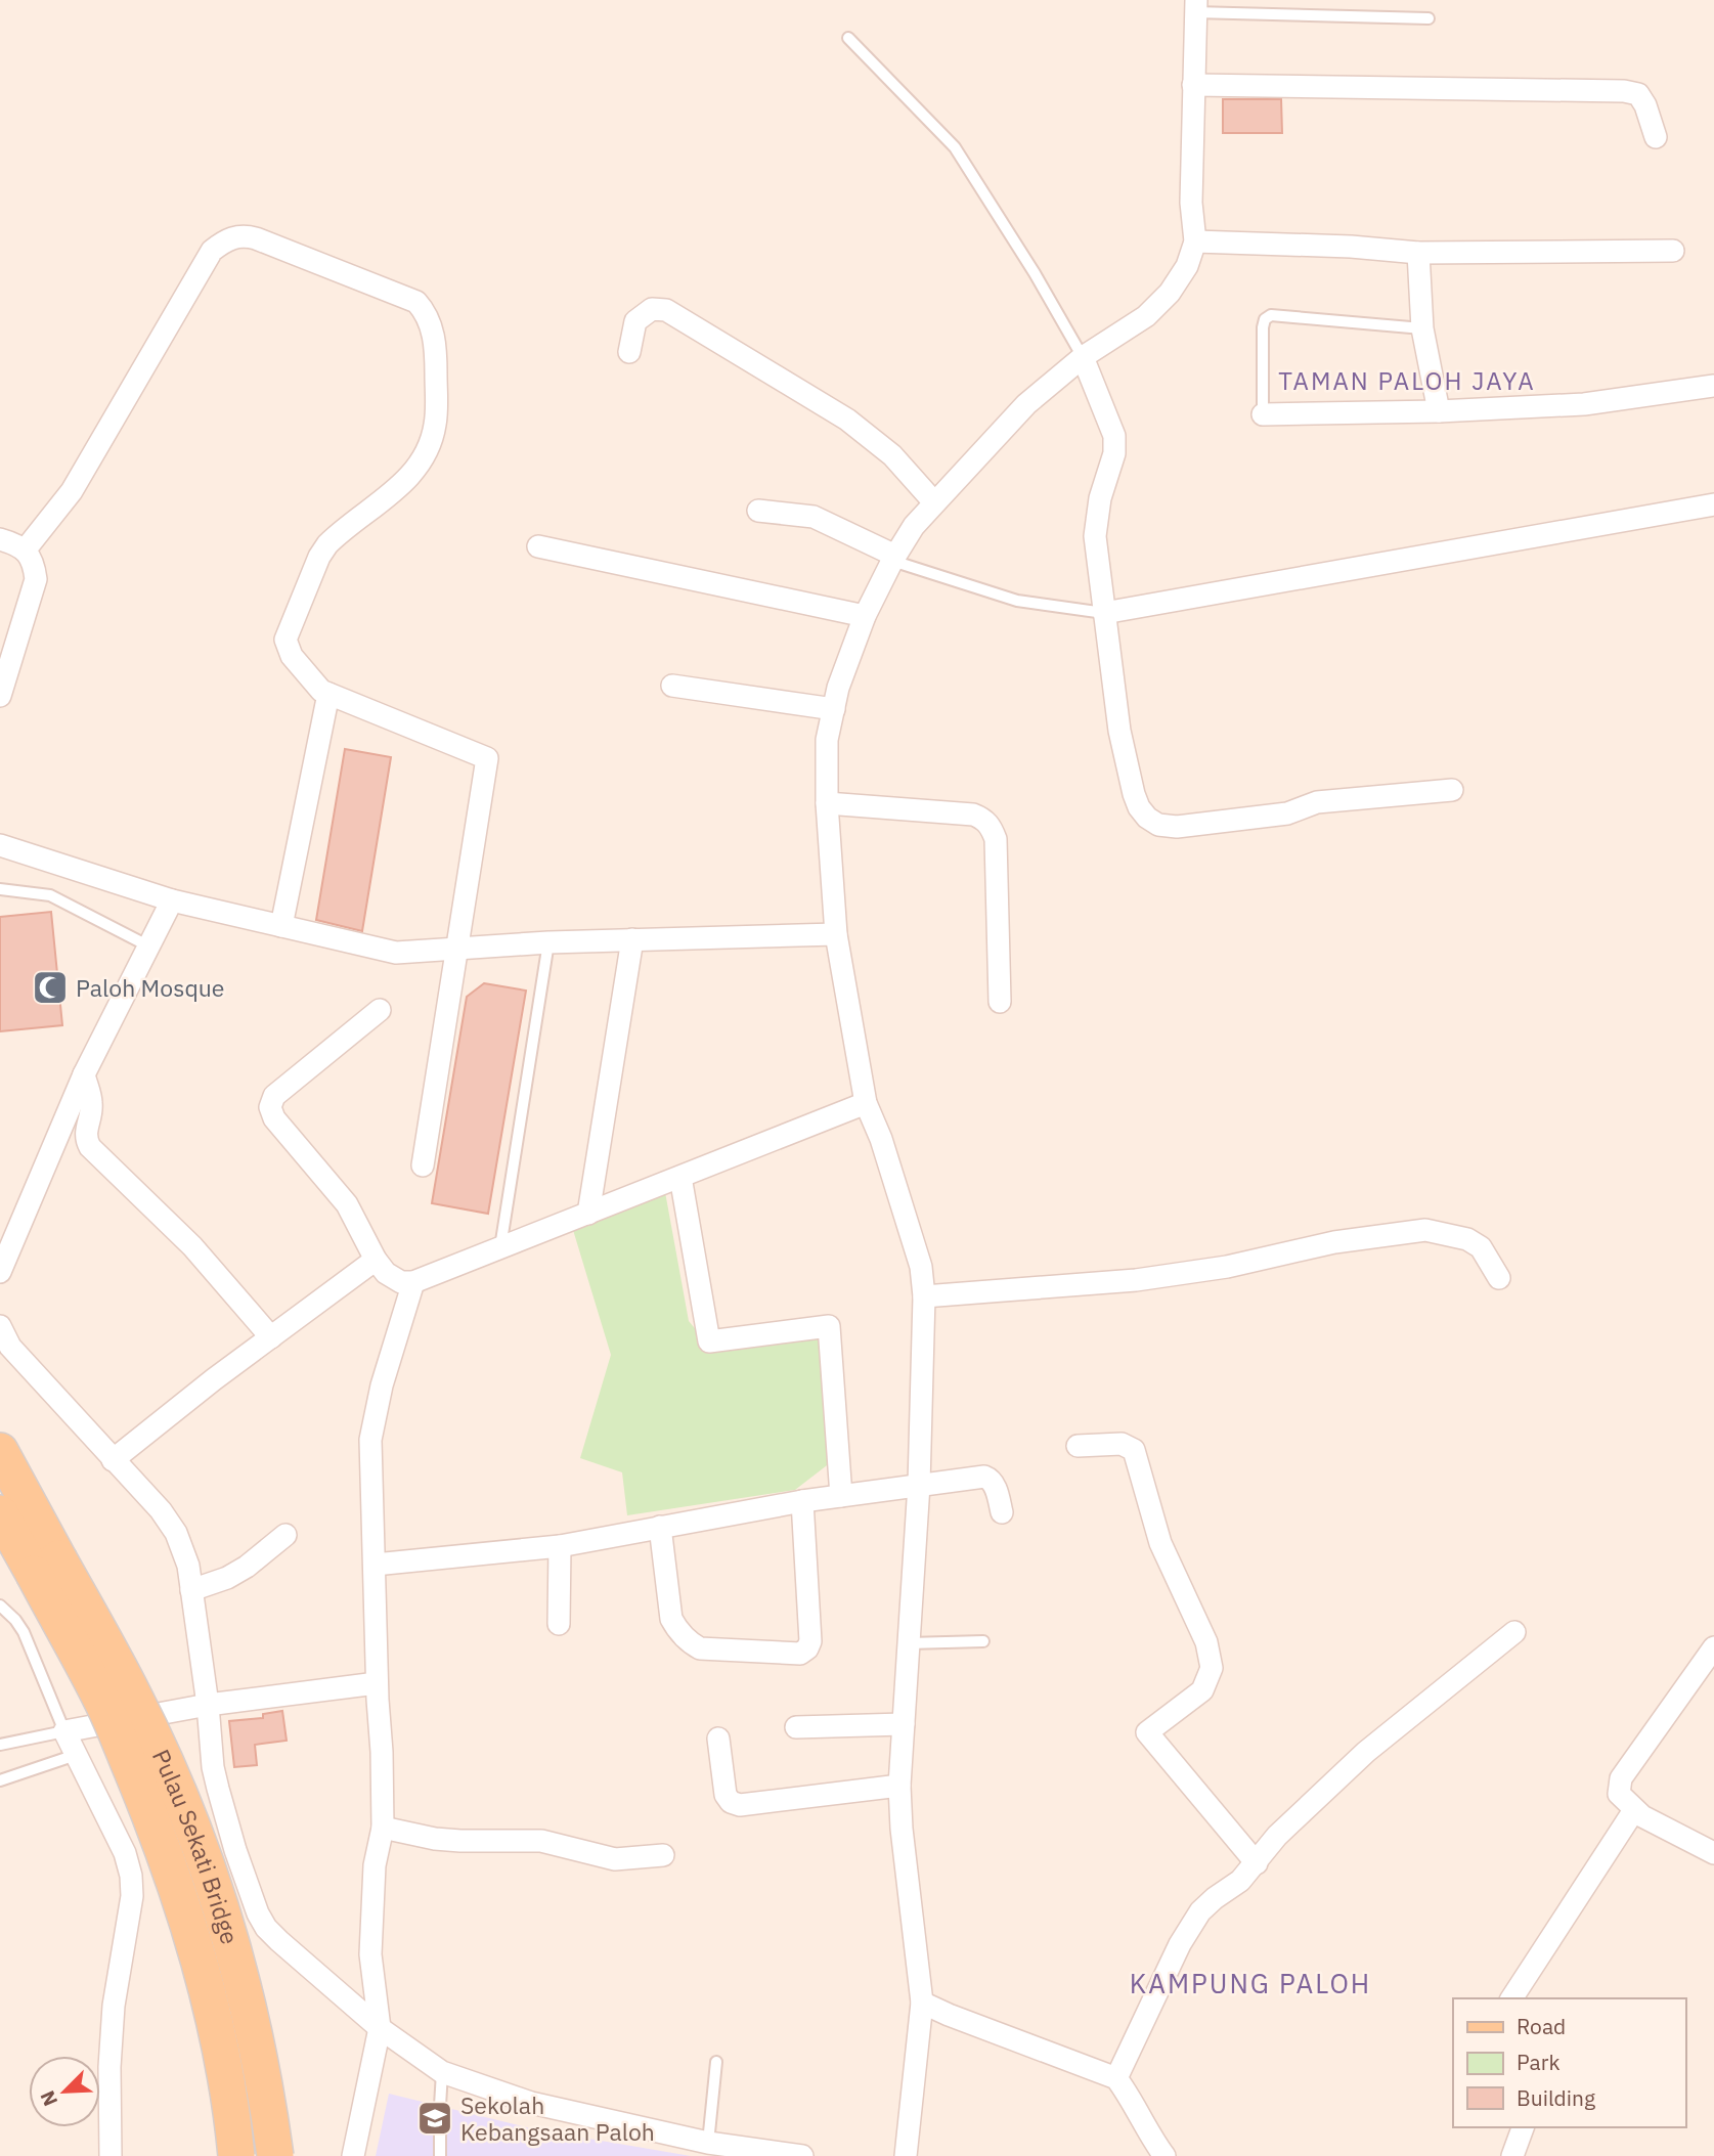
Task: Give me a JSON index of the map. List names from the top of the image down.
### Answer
{
  "streets": {
    "main road": ["Pulau Sekati Bridge"]
  },
  "districts": ["TAMAN PALOH JAYA", "KAMPUNG PALOH"],
  "places": {
    "mosque": ["Paloh Mosque"],
    "school or university": ["Sekolah Kebangsaan Paloh"]
  },
  "legend": ["Road", "Park", "Building"],
  "north": "bottom left"
}
